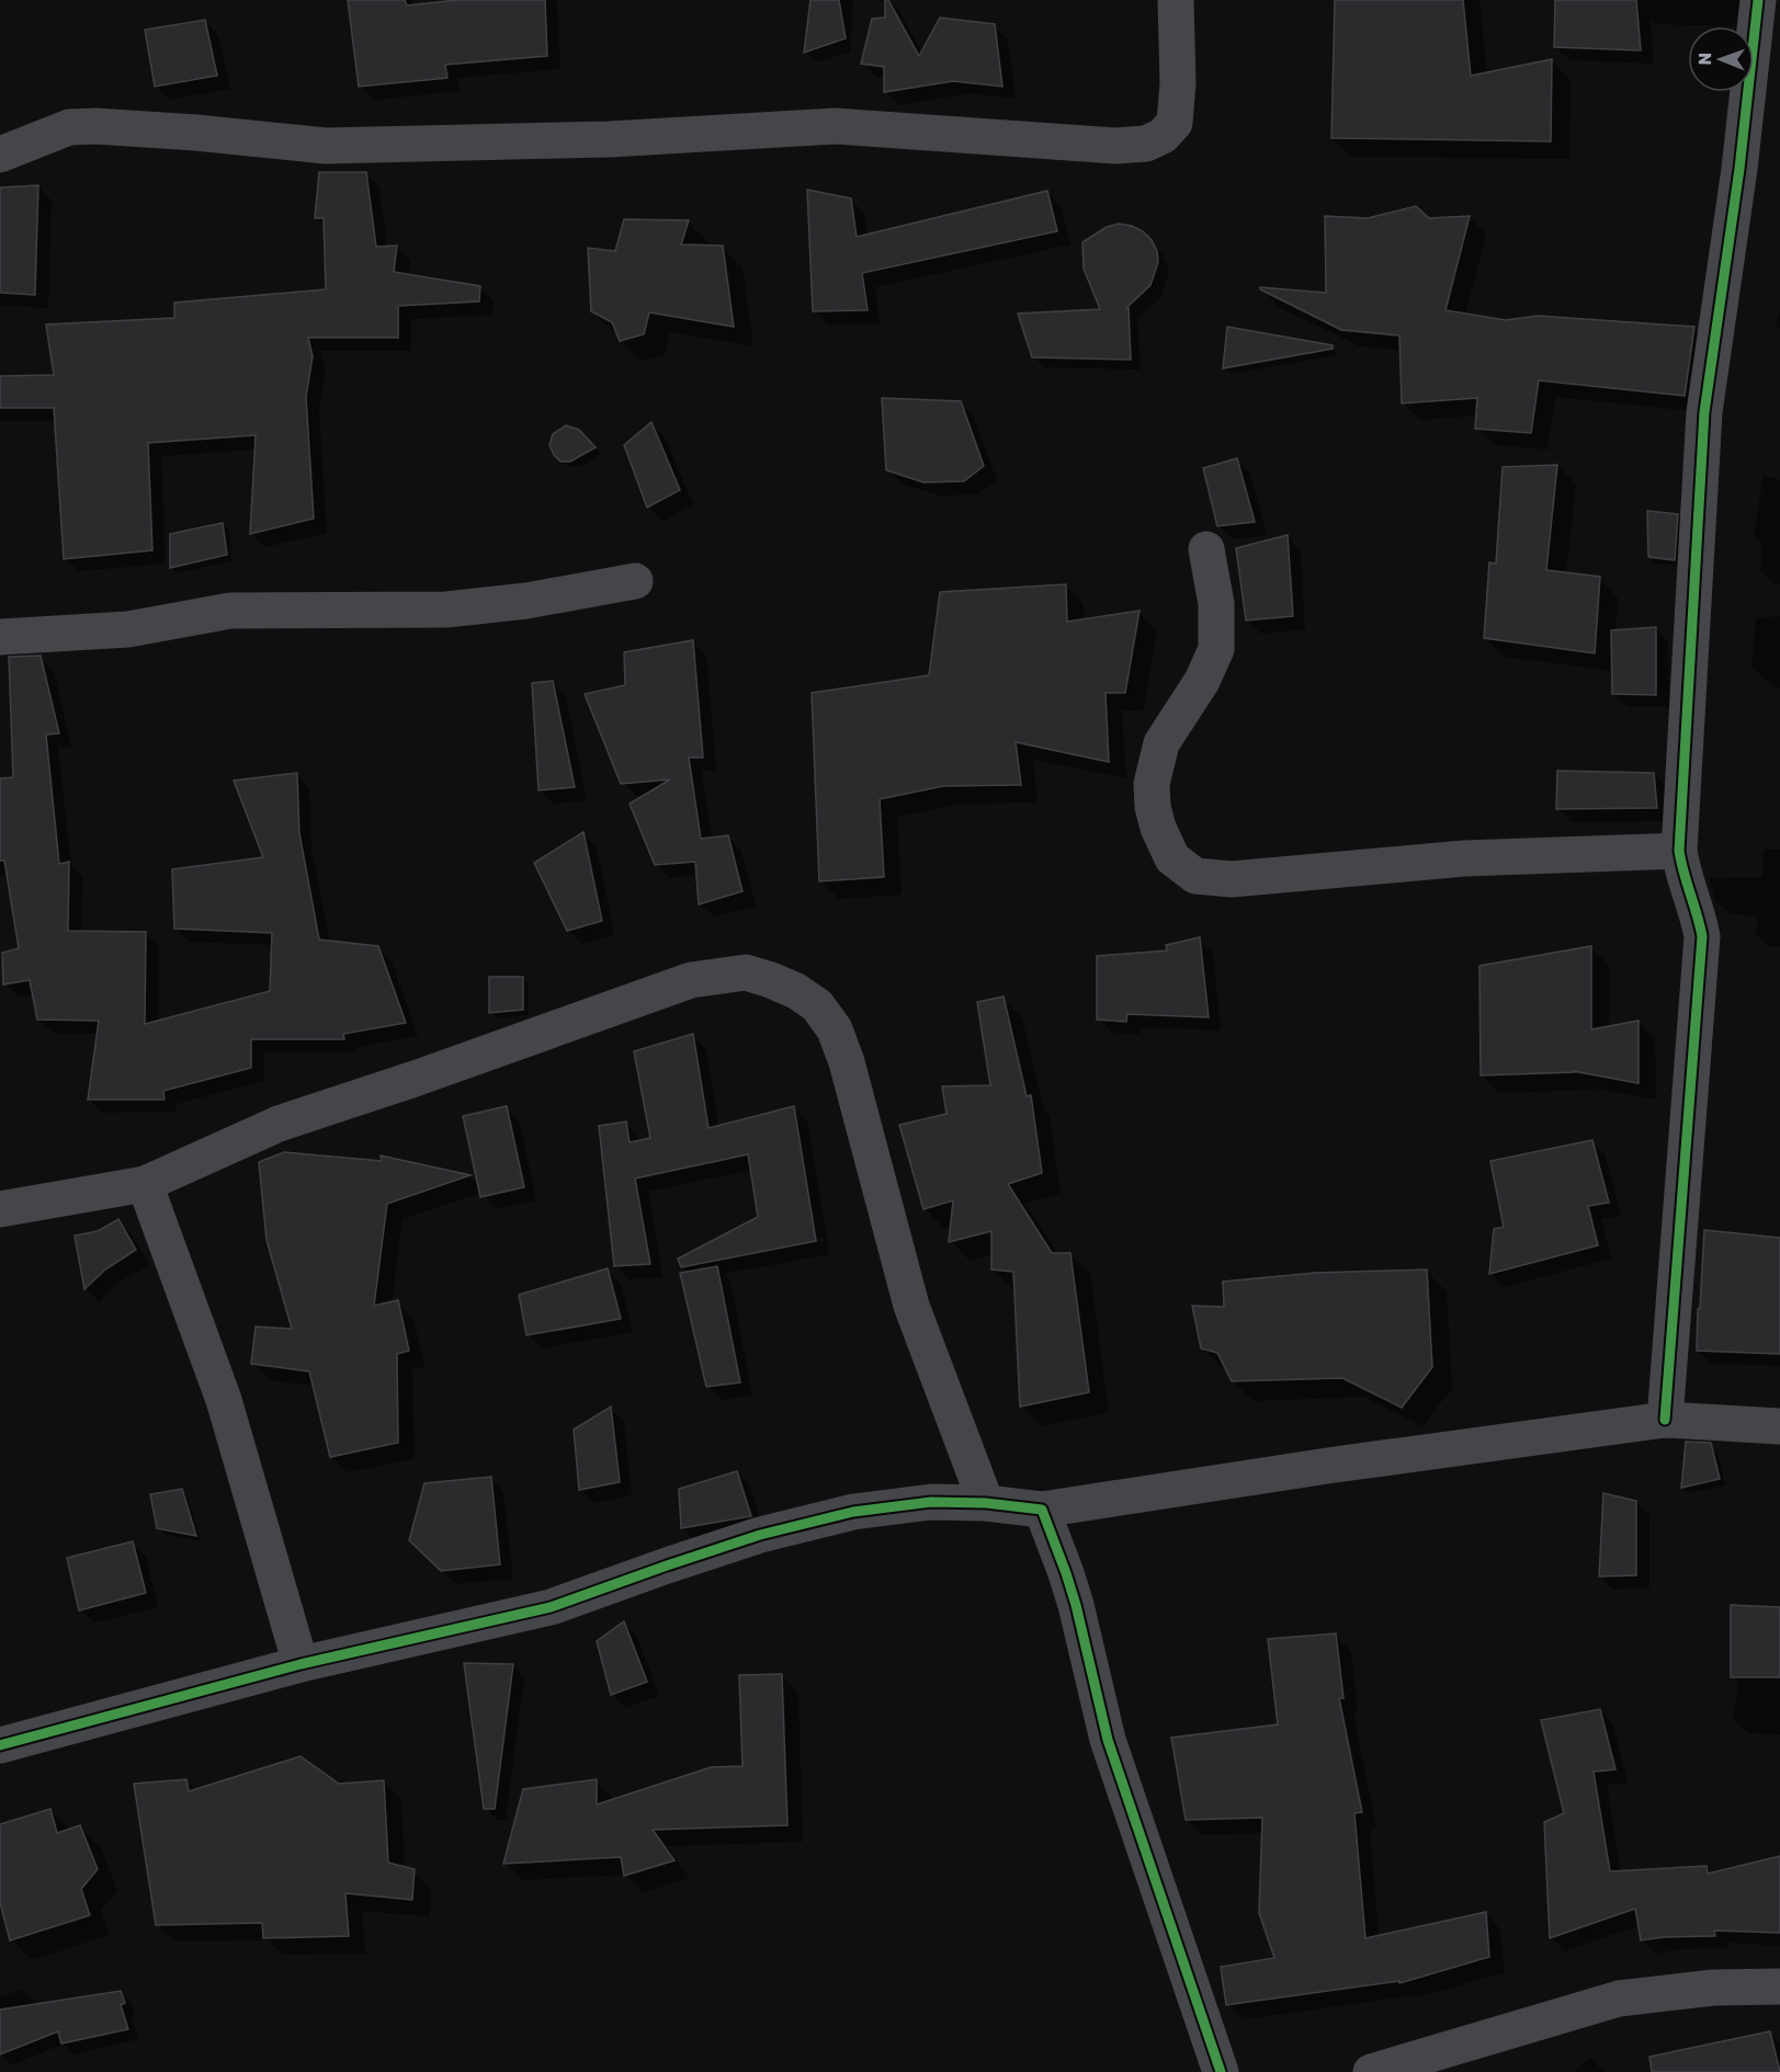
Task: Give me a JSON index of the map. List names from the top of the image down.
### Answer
{
  "north": "left"
}
